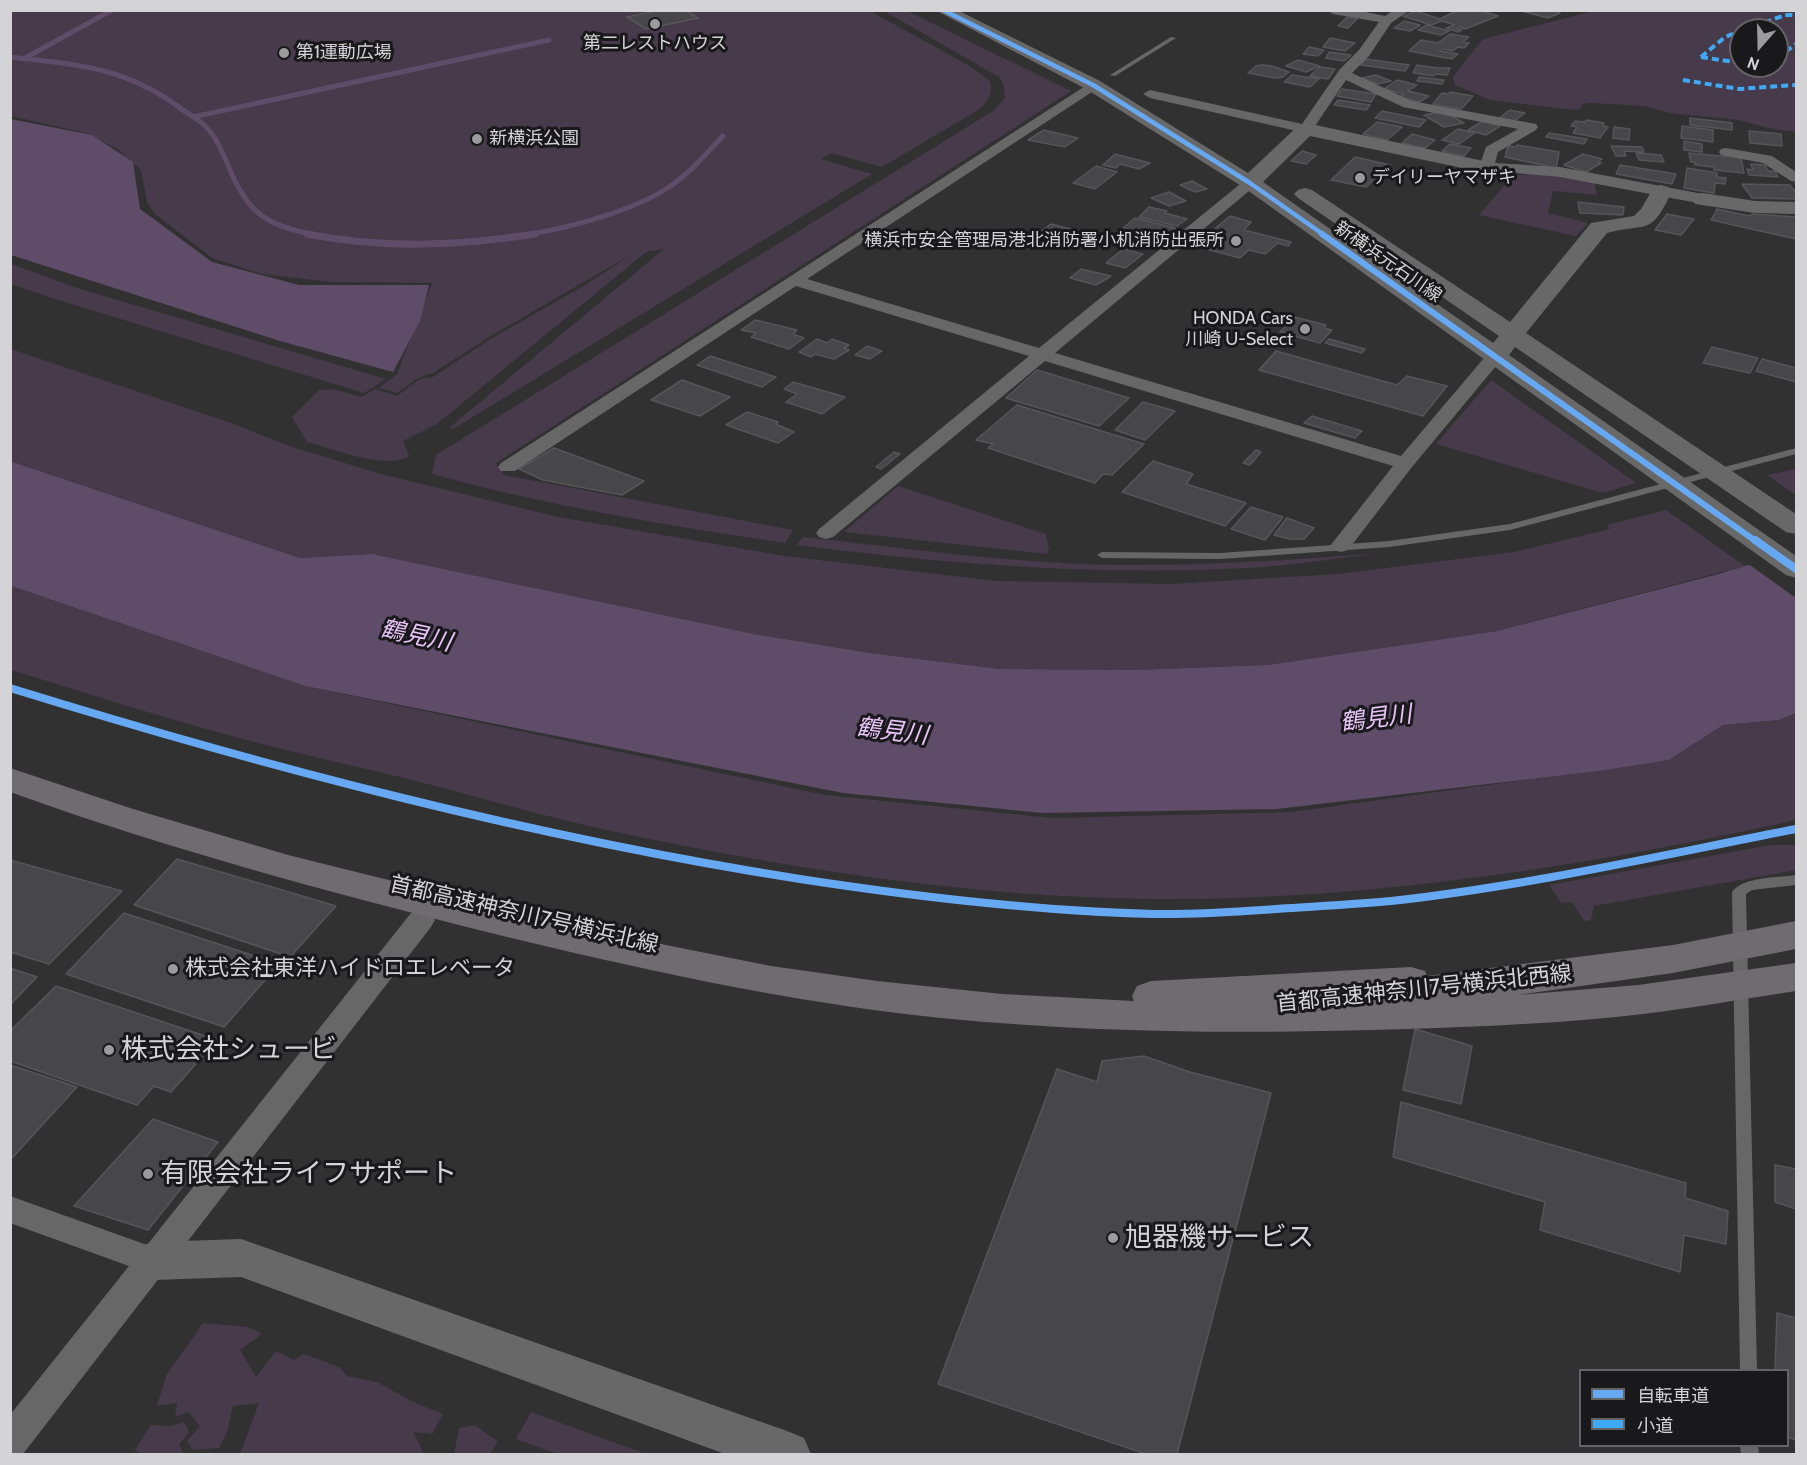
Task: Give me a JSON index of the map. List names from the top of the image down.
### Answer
{
  "streets": {
    "highway": ["首都高速神奈川7号横浜北線", "首都高速神奈川7号横浜北西線"],
    "street": ["新横浜元石川線"]
  },
  "crossings": [
    ["首都高速神奈川7号横浜北線", "首都高速神奈川7号横浜北西線"]
  ],
  "water": ["鶴見川"],
  "places": [
    "第二レストハウス",
    "第1運動広場",
    "新横浜公園",
    "デイリーヤマザキ",
    "横浜市安全管理局港北消防署小机消防出張所",
    "HONDA Cars 川崎 U-Select",
    "株式会社東洋ハイドロエレベータ",
    "株式会社シュービ",
    "有限会社ライフサポート",
    "旭器機サービス"
  ],
  "legend": ["自転車道", "小道"],
  "north": "bottom"
}
